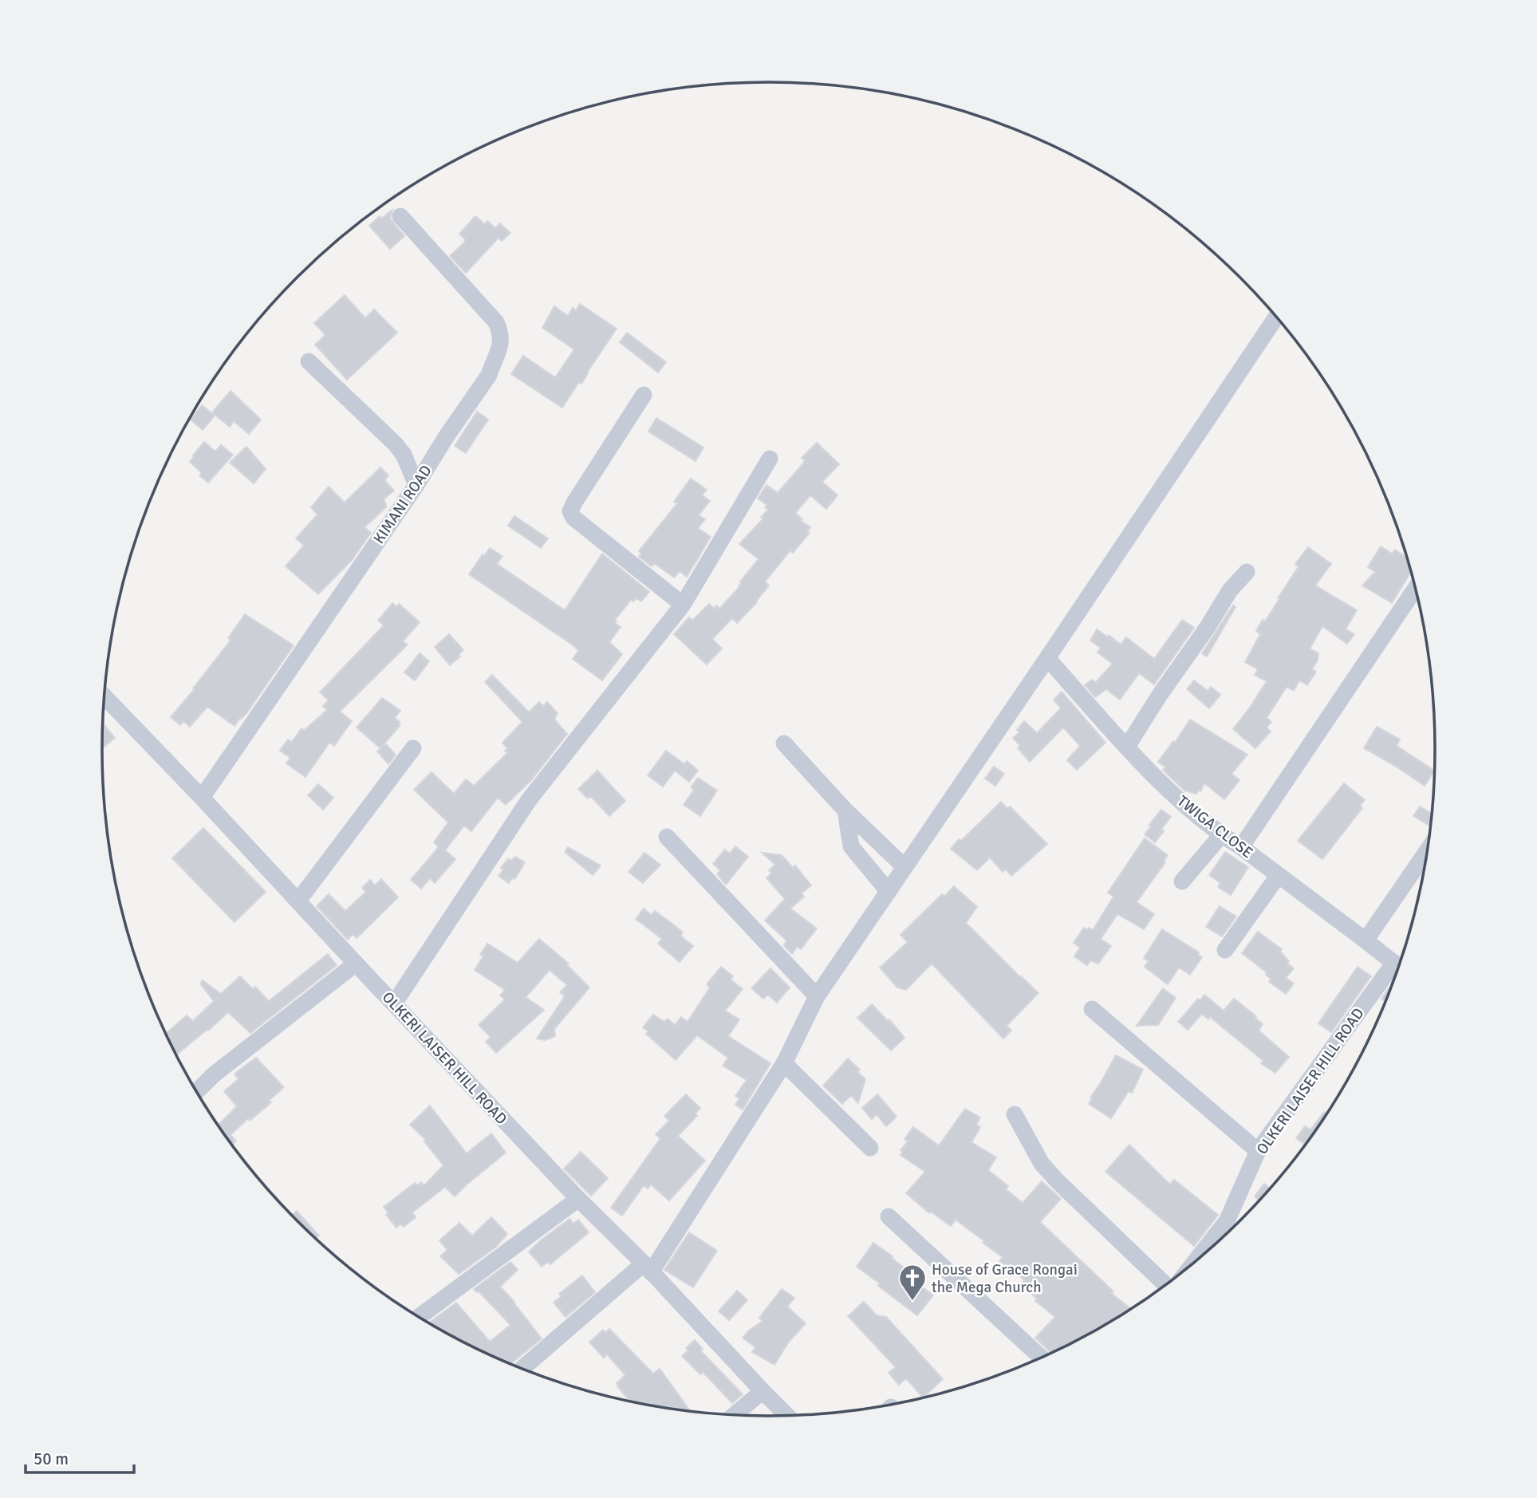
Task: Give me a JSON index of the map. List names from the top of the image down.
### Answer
{
  "streets": {
    "street": ["KIMANI ROAD", "TWIGA CLOSE", "OLKERI LAISER HILL ROAD"]
  },
  "crossings": [
    ["KIMANI ROAD", "OLKERI LAISER HILL ROAD"]
  ],
  "places": {
    "church": ["House of Grace Rongai the Mega Church"]
  },
  "scale_bar": "50 m"
}
